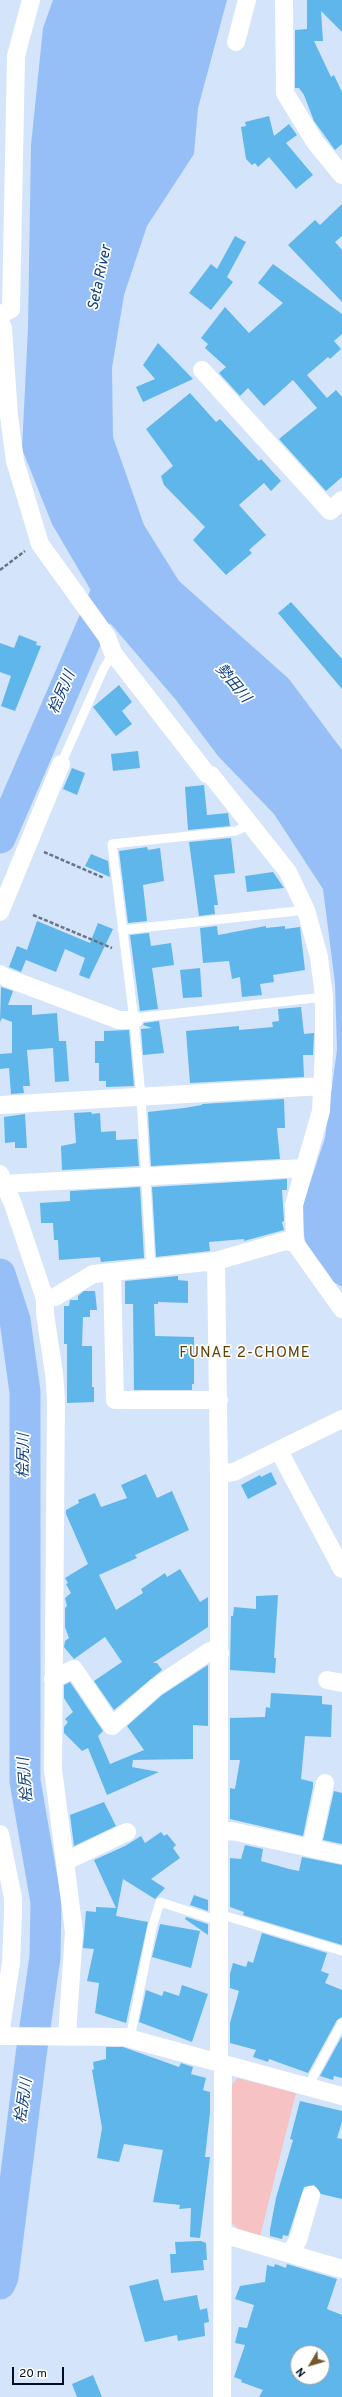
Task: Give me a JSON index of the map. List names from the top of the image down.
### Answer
{
  "districts": ["FUNAE 2-CHOME"],
  "water": ["Seta River", "勢田川", "桧尻川"],
  "scale_bar": "20 m",
  "north": "bottom left"
}
